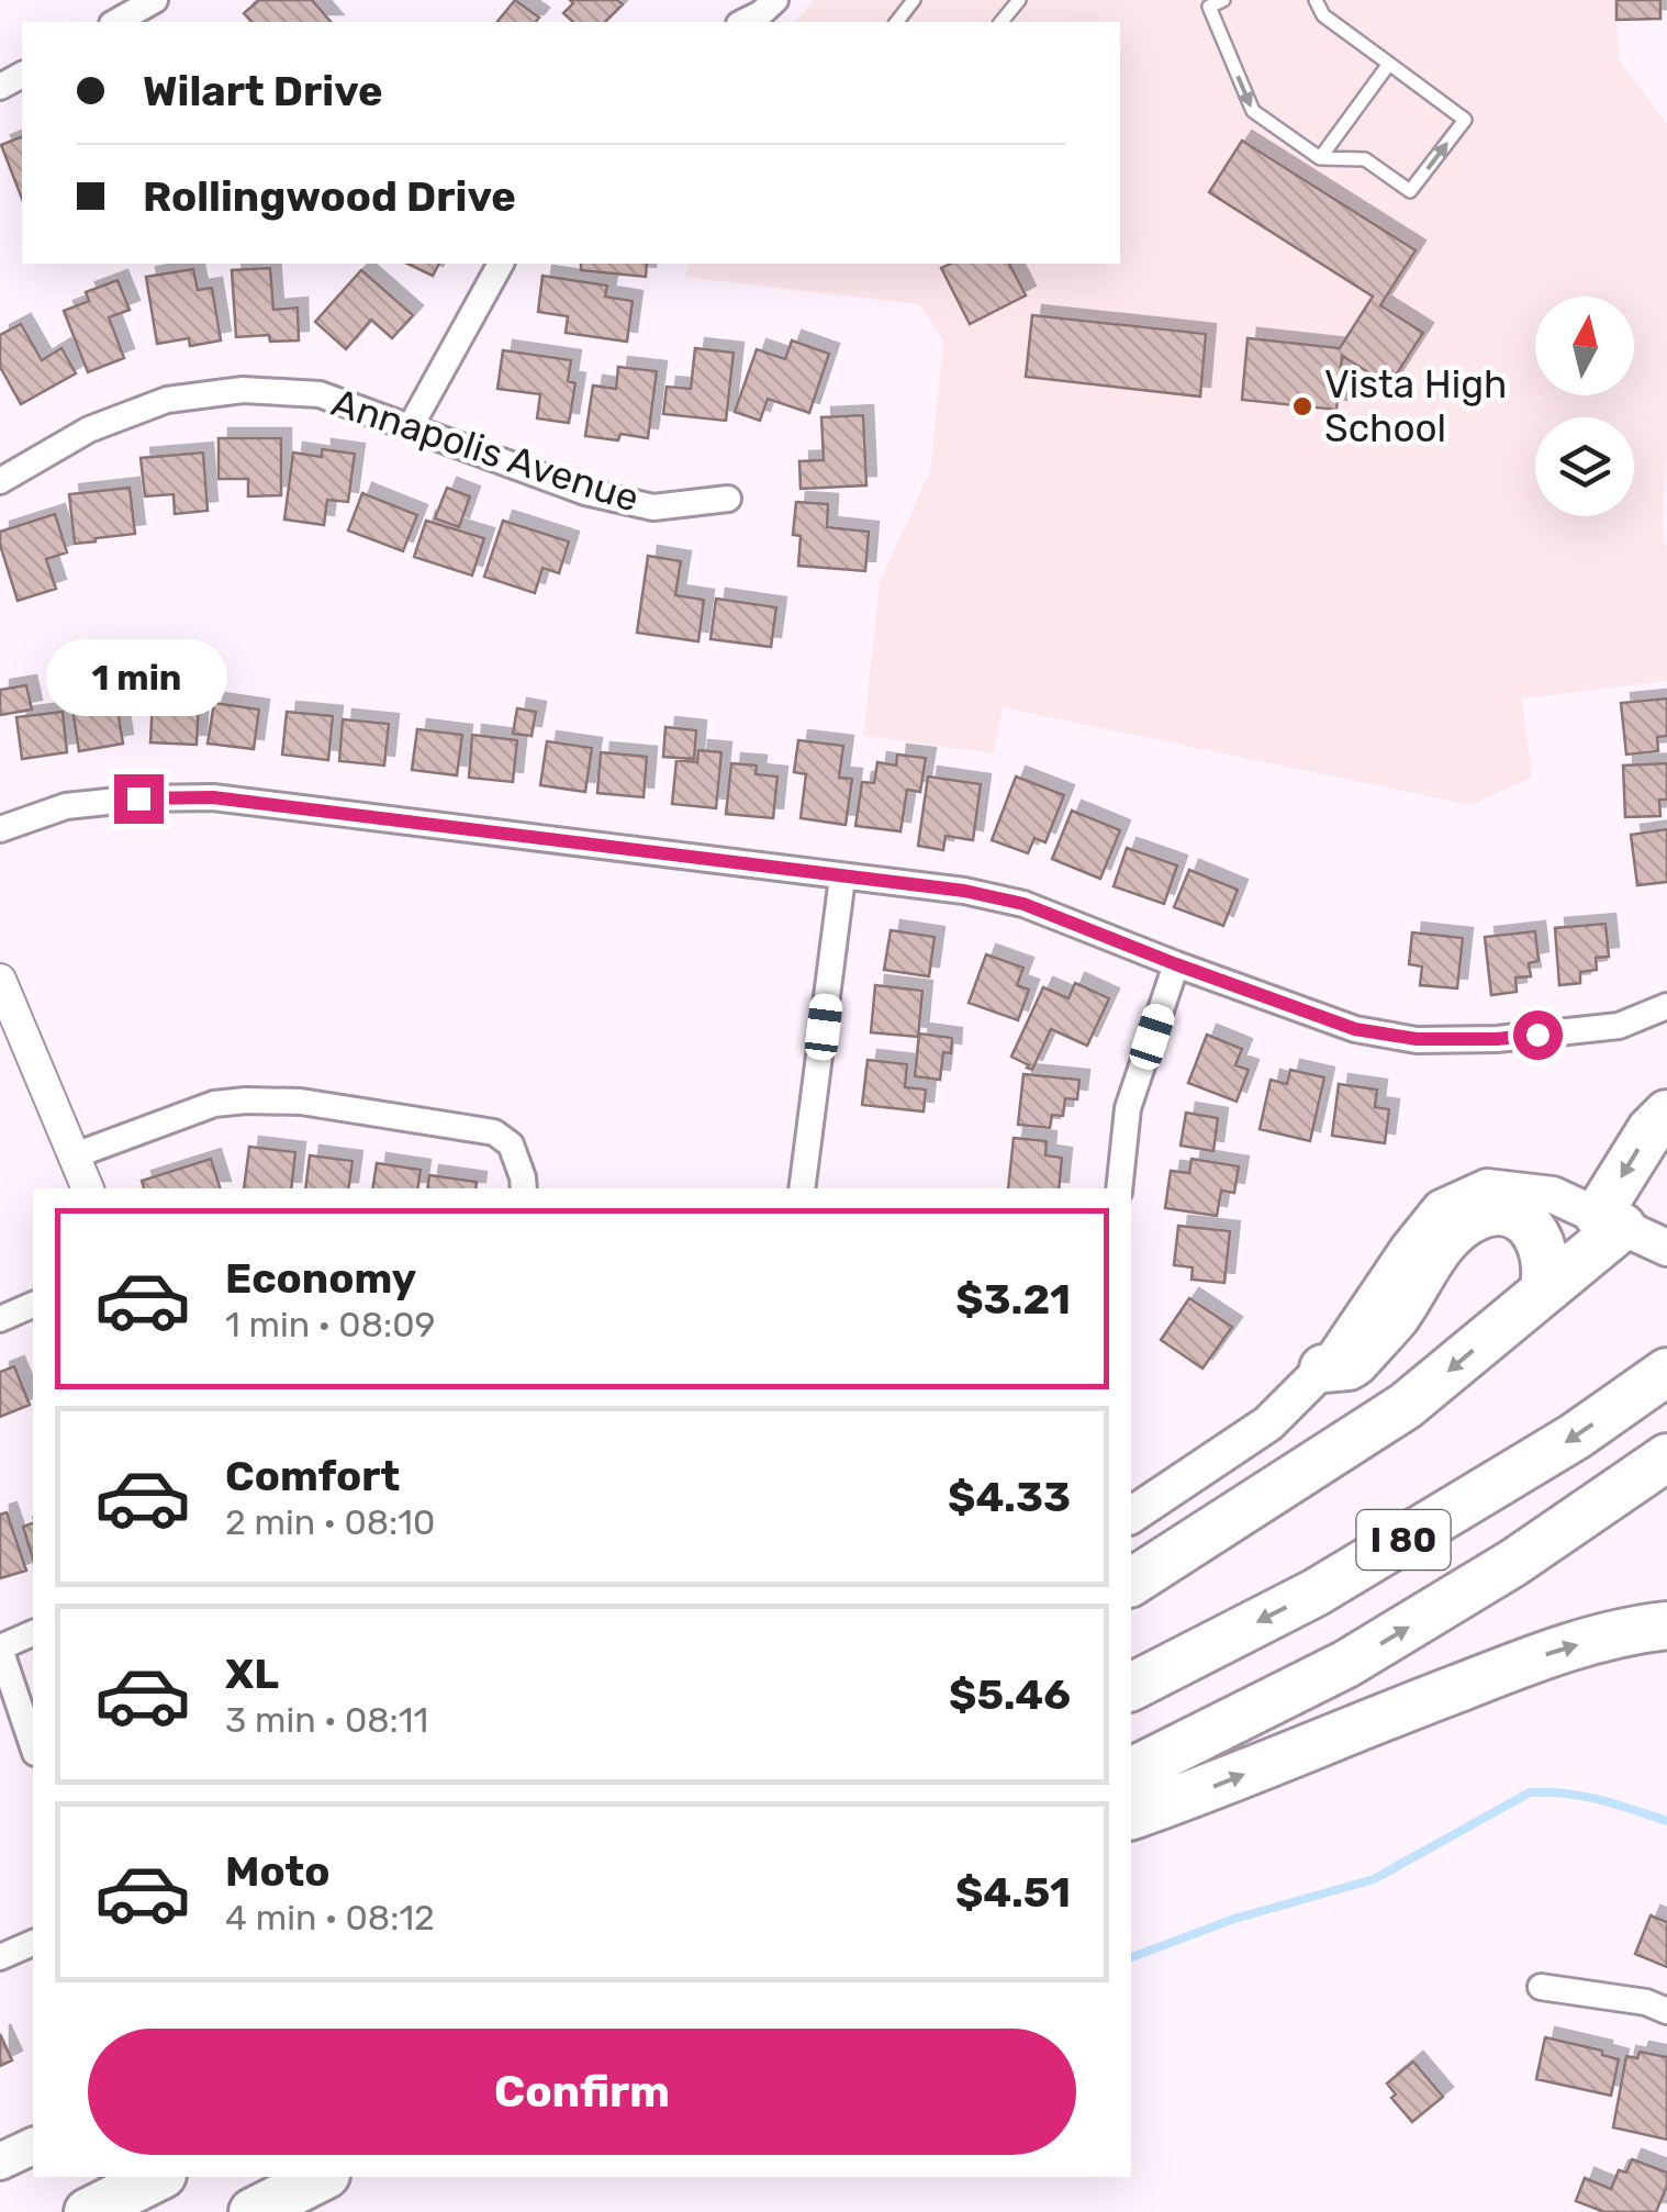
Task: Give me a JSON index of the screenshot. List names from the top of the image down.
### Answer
{
  "streets": {
    "highway": ["I 80"],
    "street": ["Annapolis Avenue"]
  },
  "places": ["Vista High School"],
  "north": "top",
  "page": {
    "banner": ["Wilart Drive", "Rollingwood Drive"],
    "bubble": "1 min",
    "list": [
      {
        "name": "Economy",
        "note": "1 min · 08:09",
        "value": "$3.21"
      },
      {
        "name": "Comfort",
        "note": "2 min · 08:10",
        "value": "$4.33"
      },
      {
        "name": "XL",
        "note": "3 min · 08:11",
        "value": "$5.46"
      },
      {
        "name": "Moto",
        "note": "4 min · 08:12",
        "value": "$4.51"
      }
    ],
    "buttons": "Confirm"
  }
}
